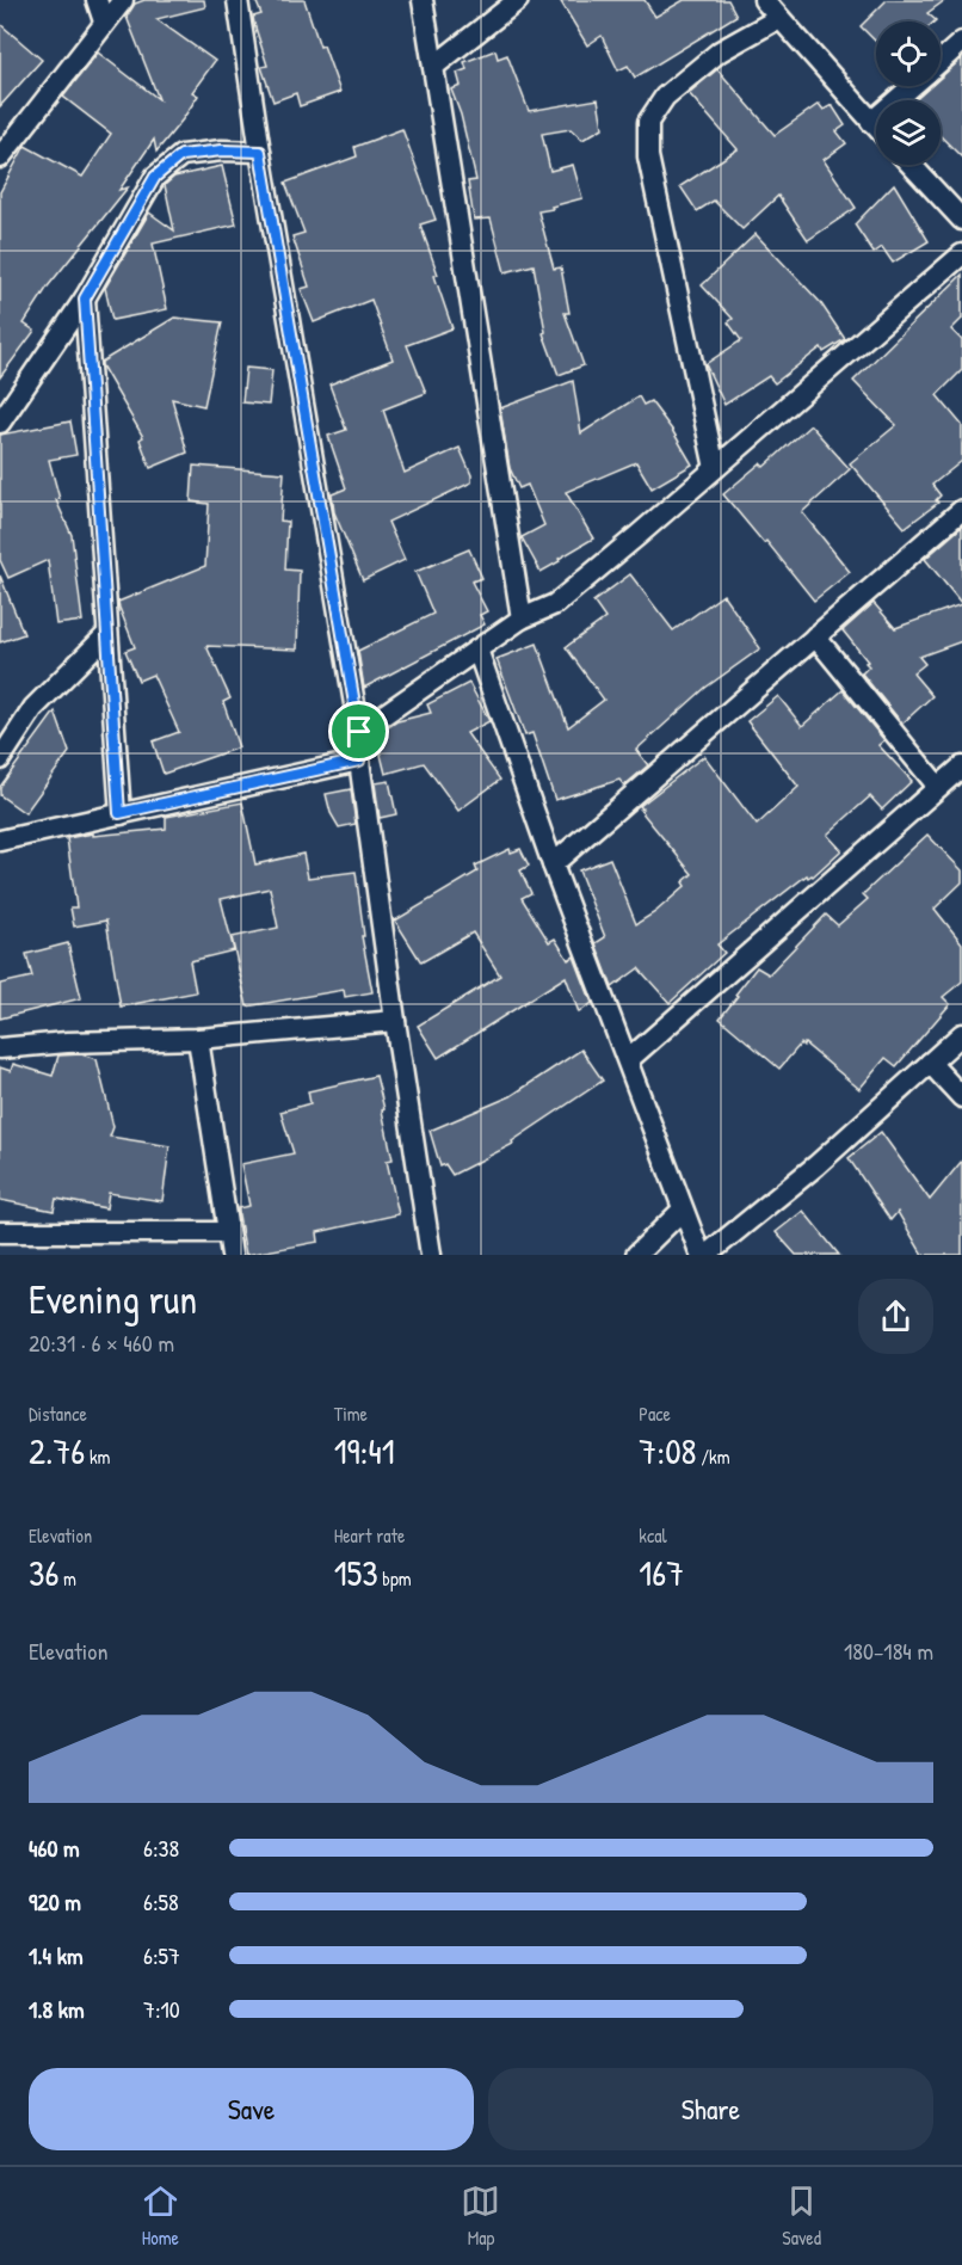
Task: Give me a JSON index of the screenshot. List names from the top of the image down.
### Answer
{
  "page": {
    "heading": ["Evening run", "20:31 · 6 × 460 m"],
    "stats": [
      ["Distance", "2.76 km"],
      ["Time", "19:41"],
      ["Pace", "7:08 /km"],
      ["Elevation", "36 m"],
      ["Heart rate", "153 bpm"],
      ["kcal", "167"]
    ],
    "chart": ["Elevation", "180–184 m"],
    "list": [
      {
        "name": "460 m",
        "note": "6:38"
      },
      {
        "name": "920 m",
        "note": "6:58"
      },
      {
        "name": "1.4 km",
        "note": "6:57"
      },
      {
        "name": "1.8 km",
        "note": "7:10"
      }
    ],
    "buttons": ["Save", "Share"],
    "tabs": ["Home", "Map", "Saved"]
  }
}
